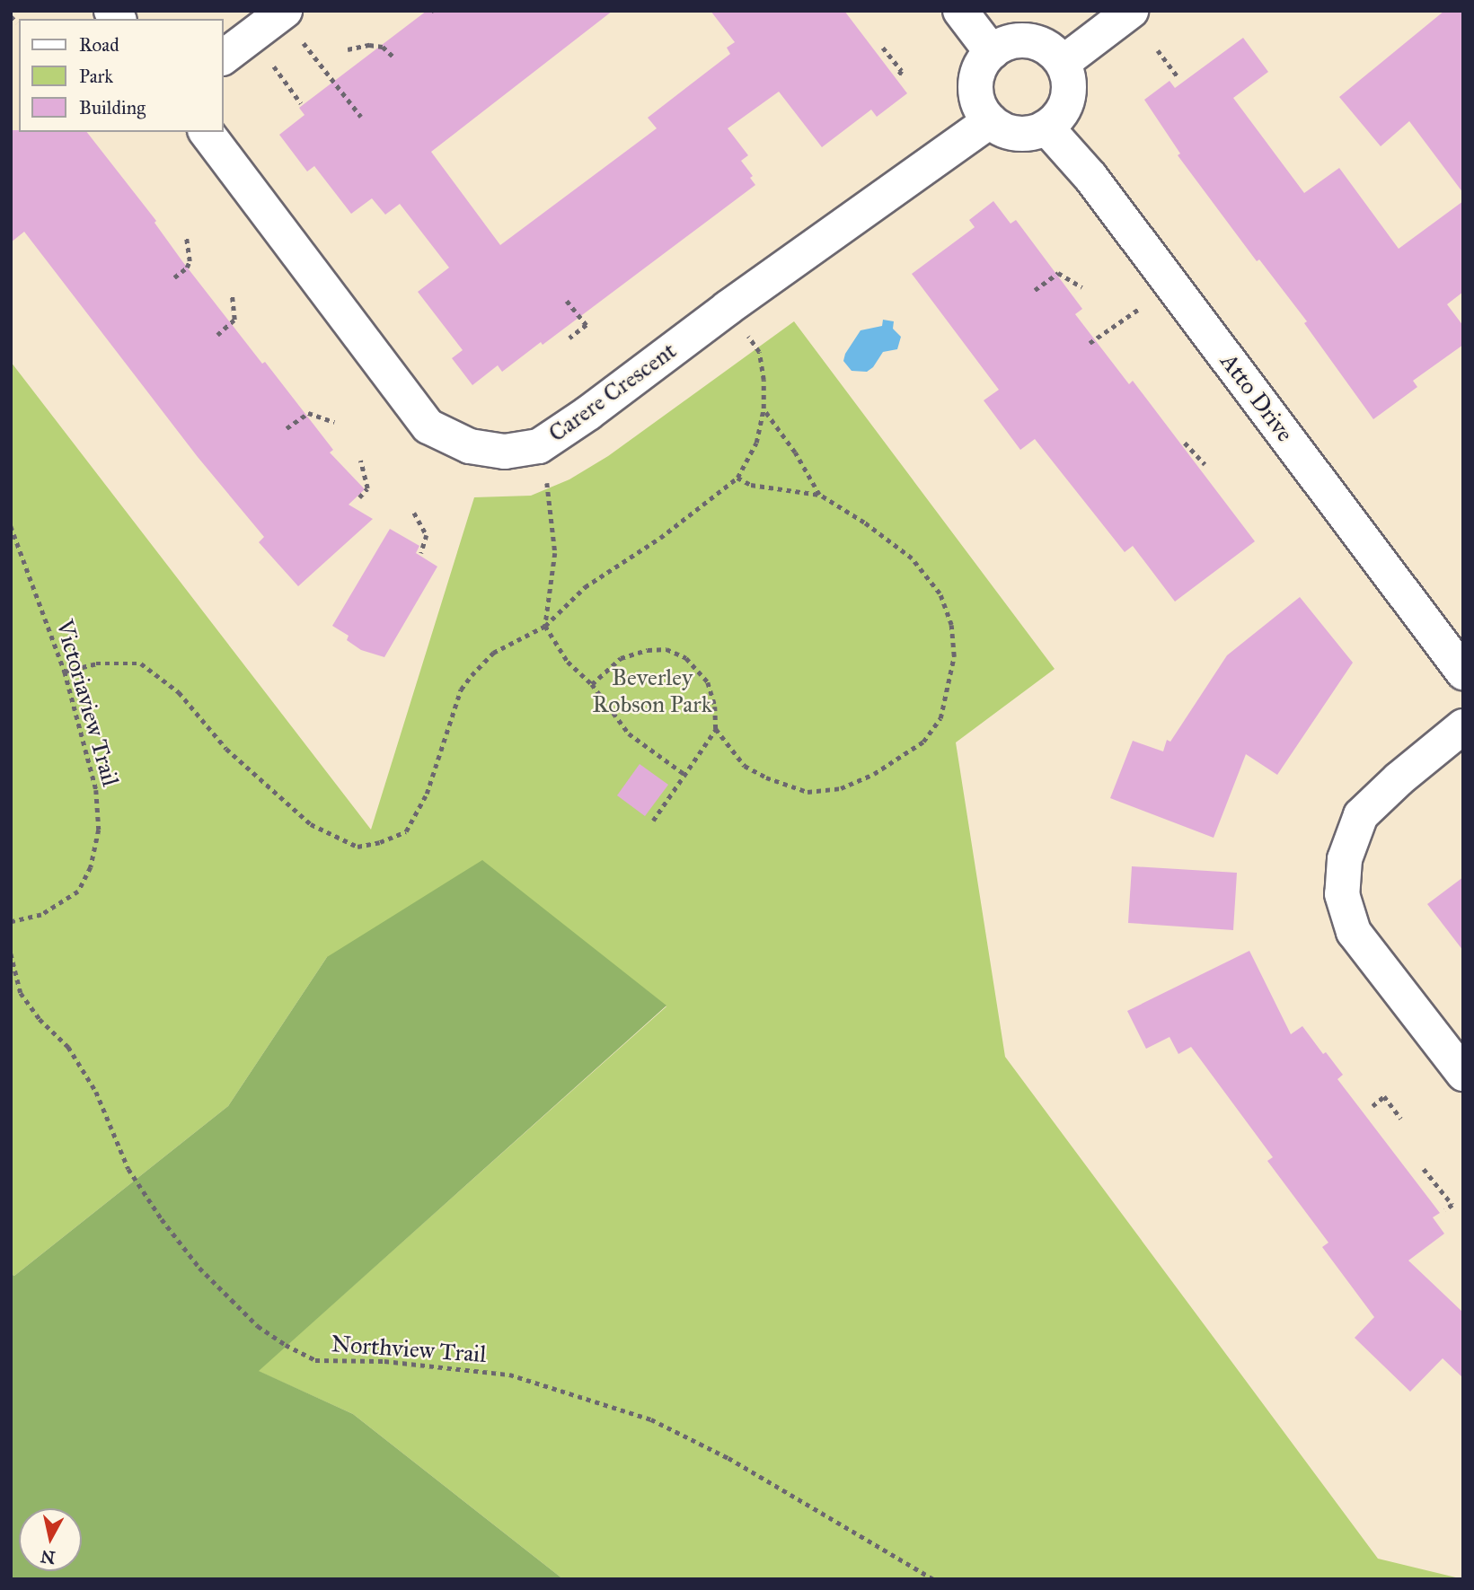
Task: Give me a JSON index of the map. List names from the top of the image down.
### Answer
{
  "streets": {
    "street": ["Carere Crescent", "Atto Drive"],
    "path": ["Victoriaview Trail", "Northview Trail"]
  },
  "crossings": [
    ["Carere Crescent", "Atto Drive"]
  ],
  "parks": ["Beverley Robson Park"],
  "legend": ["Road", "Park", "Building"],
  "north": "bottom"
}
